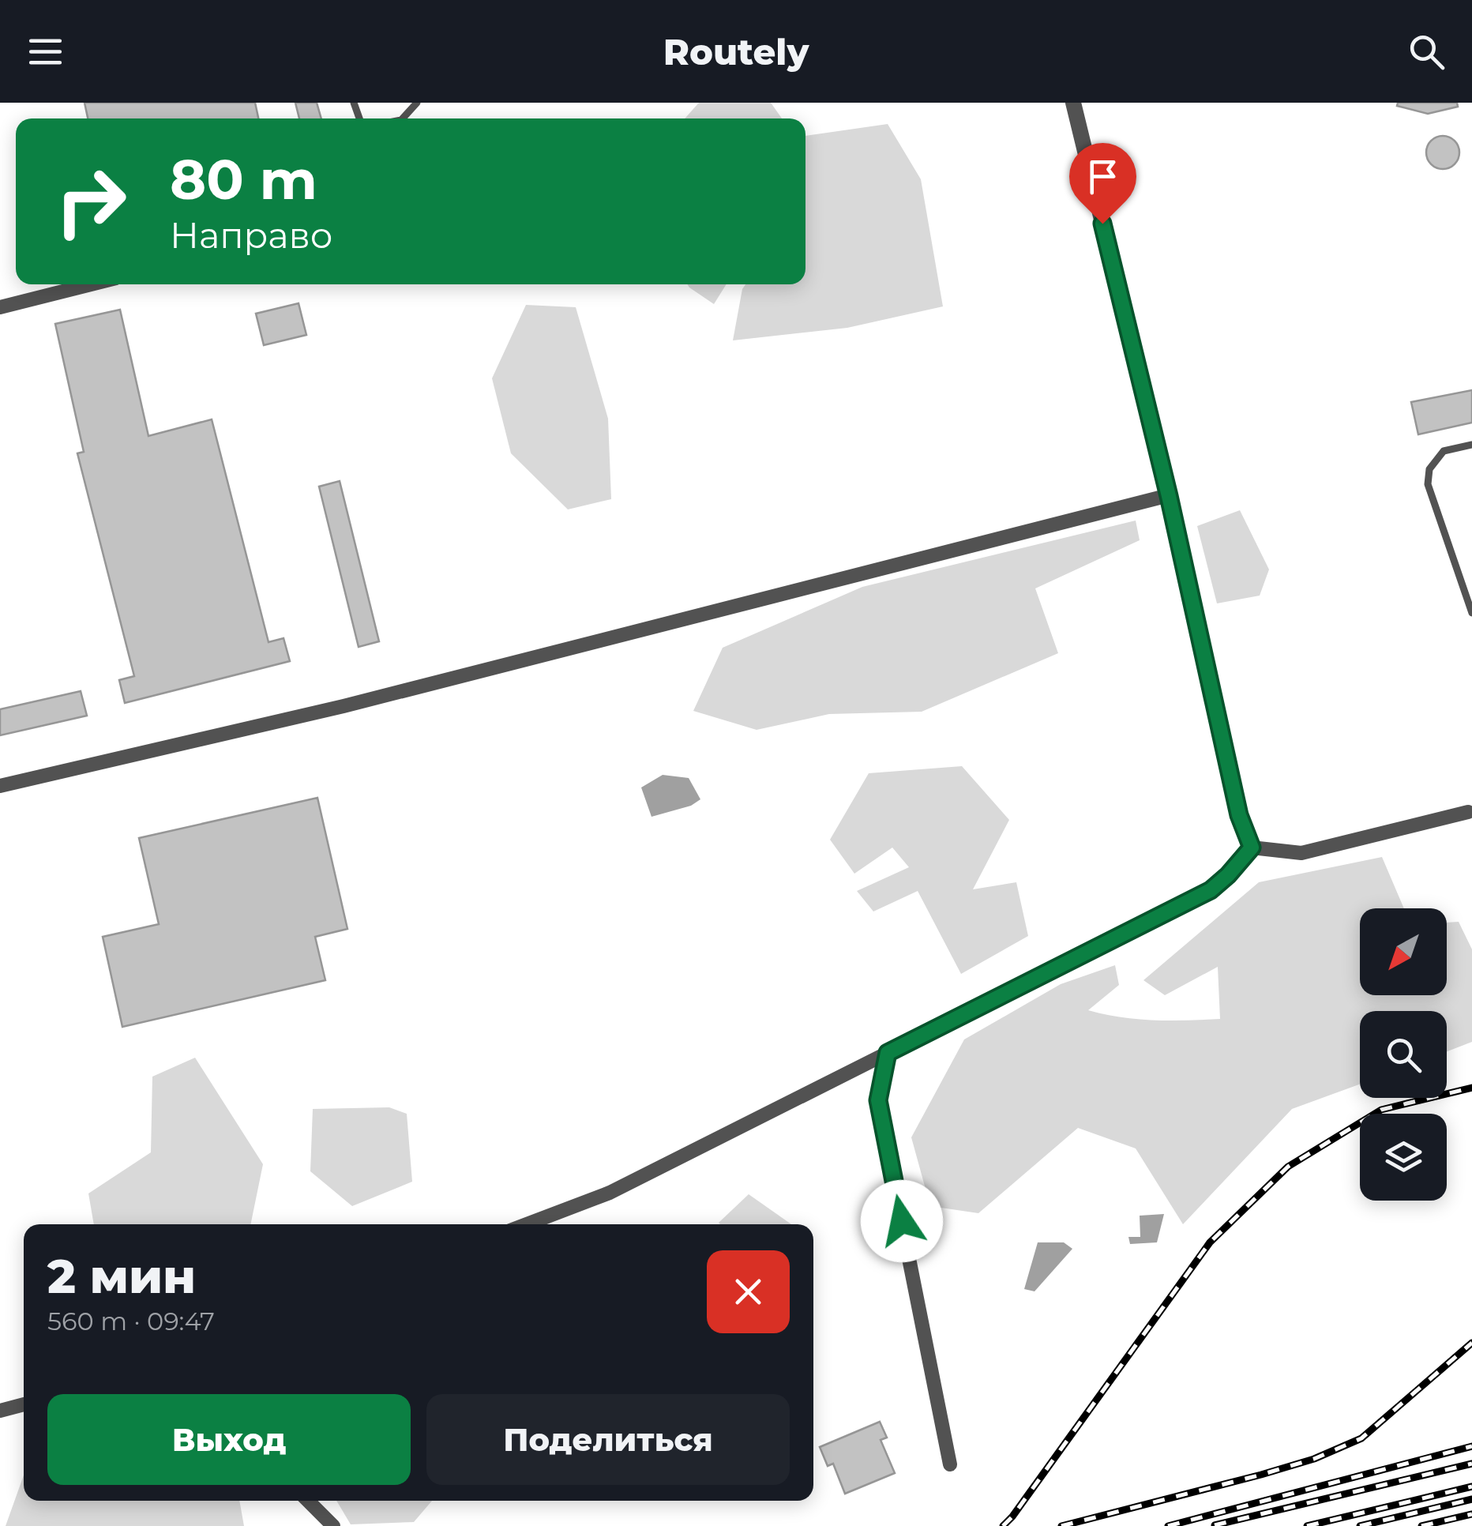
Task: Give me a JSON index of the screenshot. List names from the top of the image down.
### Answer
{
  "north": "bottom left",
  "page": {
    "header": "Routely",
    "turn": ["80 m", "Направо"],
    "heading": ["2 мин", "560 m · 09:47"],
    "buttons": ["Выход", "Поделиться"]
  }
}
